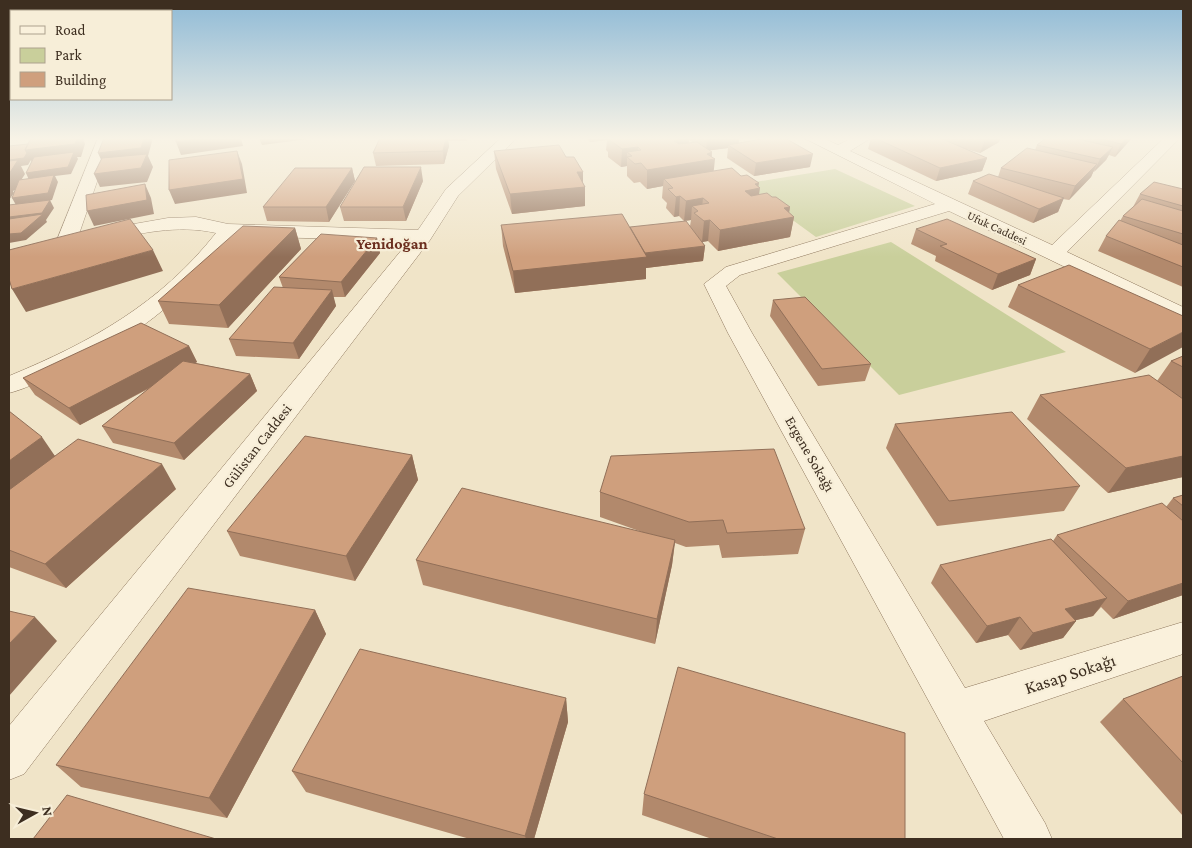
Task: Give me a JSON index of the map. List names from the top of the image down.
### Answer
{
  "streets": {
    "street": [
      "Ufuk Caddesi",
      "Gülistan Caddesi",
      "Ergene Sokağı",
      "Kasap Sokağı"
    ]
  },
  "crossings": [
    ["Ufuk Caddesi", "Ergene Sokağı"],
    ["Ergene Sokağı", "Kasap Sokağı"]
  ],
  "districts": ["Yenidoğan"],
  "legend": ["Road", "Park", "Building"],
  "north": "right"
}
